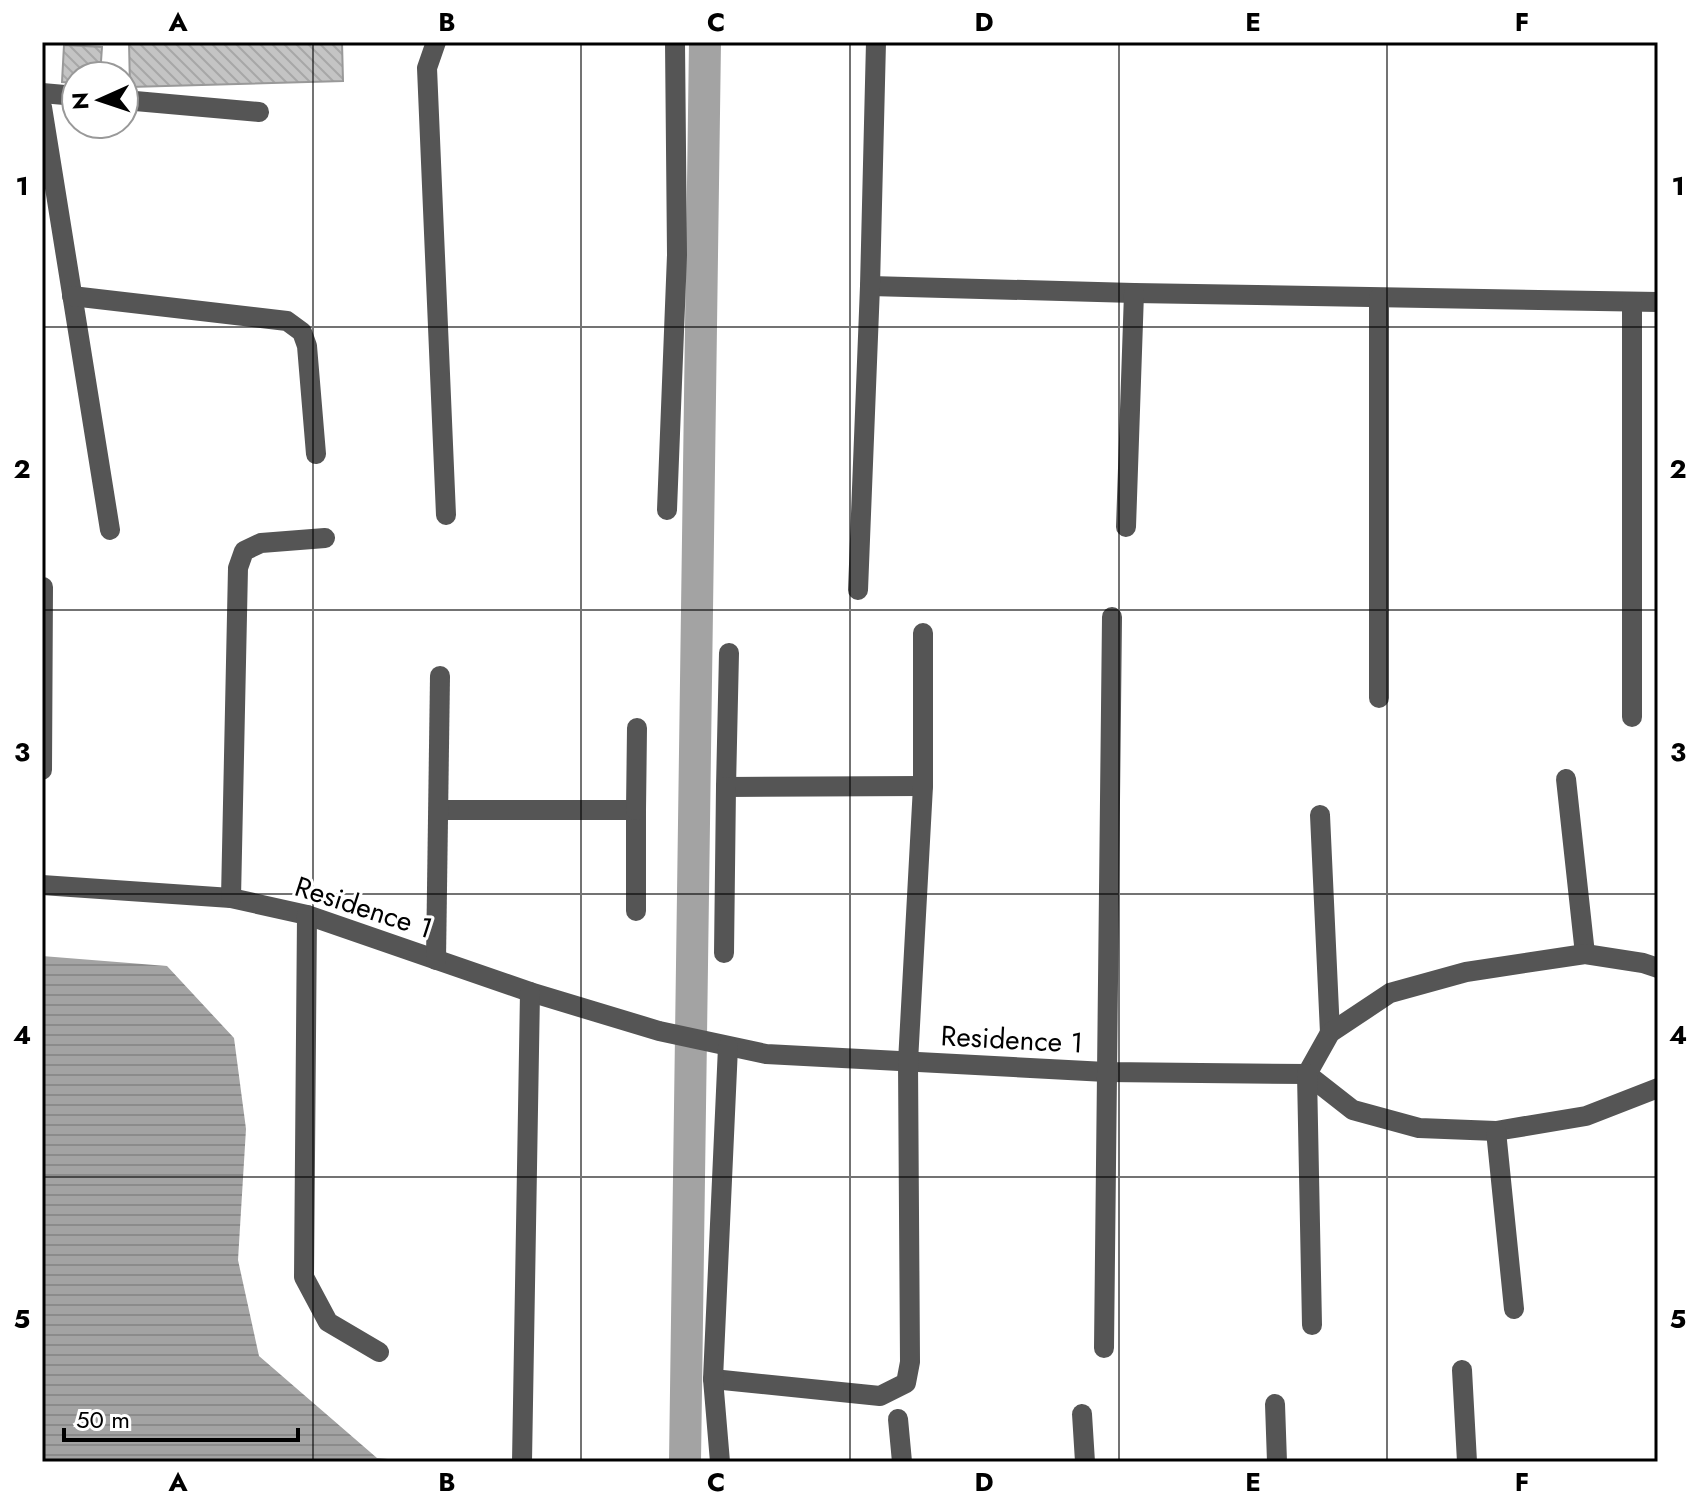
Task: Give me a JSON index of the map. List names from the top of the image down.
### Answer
{
  "streets": {
    "street": ["Residence 1"]
  },
  "scale_bar": "50 m",
  "north": "left",
  "grid": {
    "columns": [
      "A",
      "B",
      "C",
      "D",
      "E",
      "F"
    ],
    "rows": [
      "1",
      "2",
      "3",
      "4",
      "5"
    ]
  }
}
